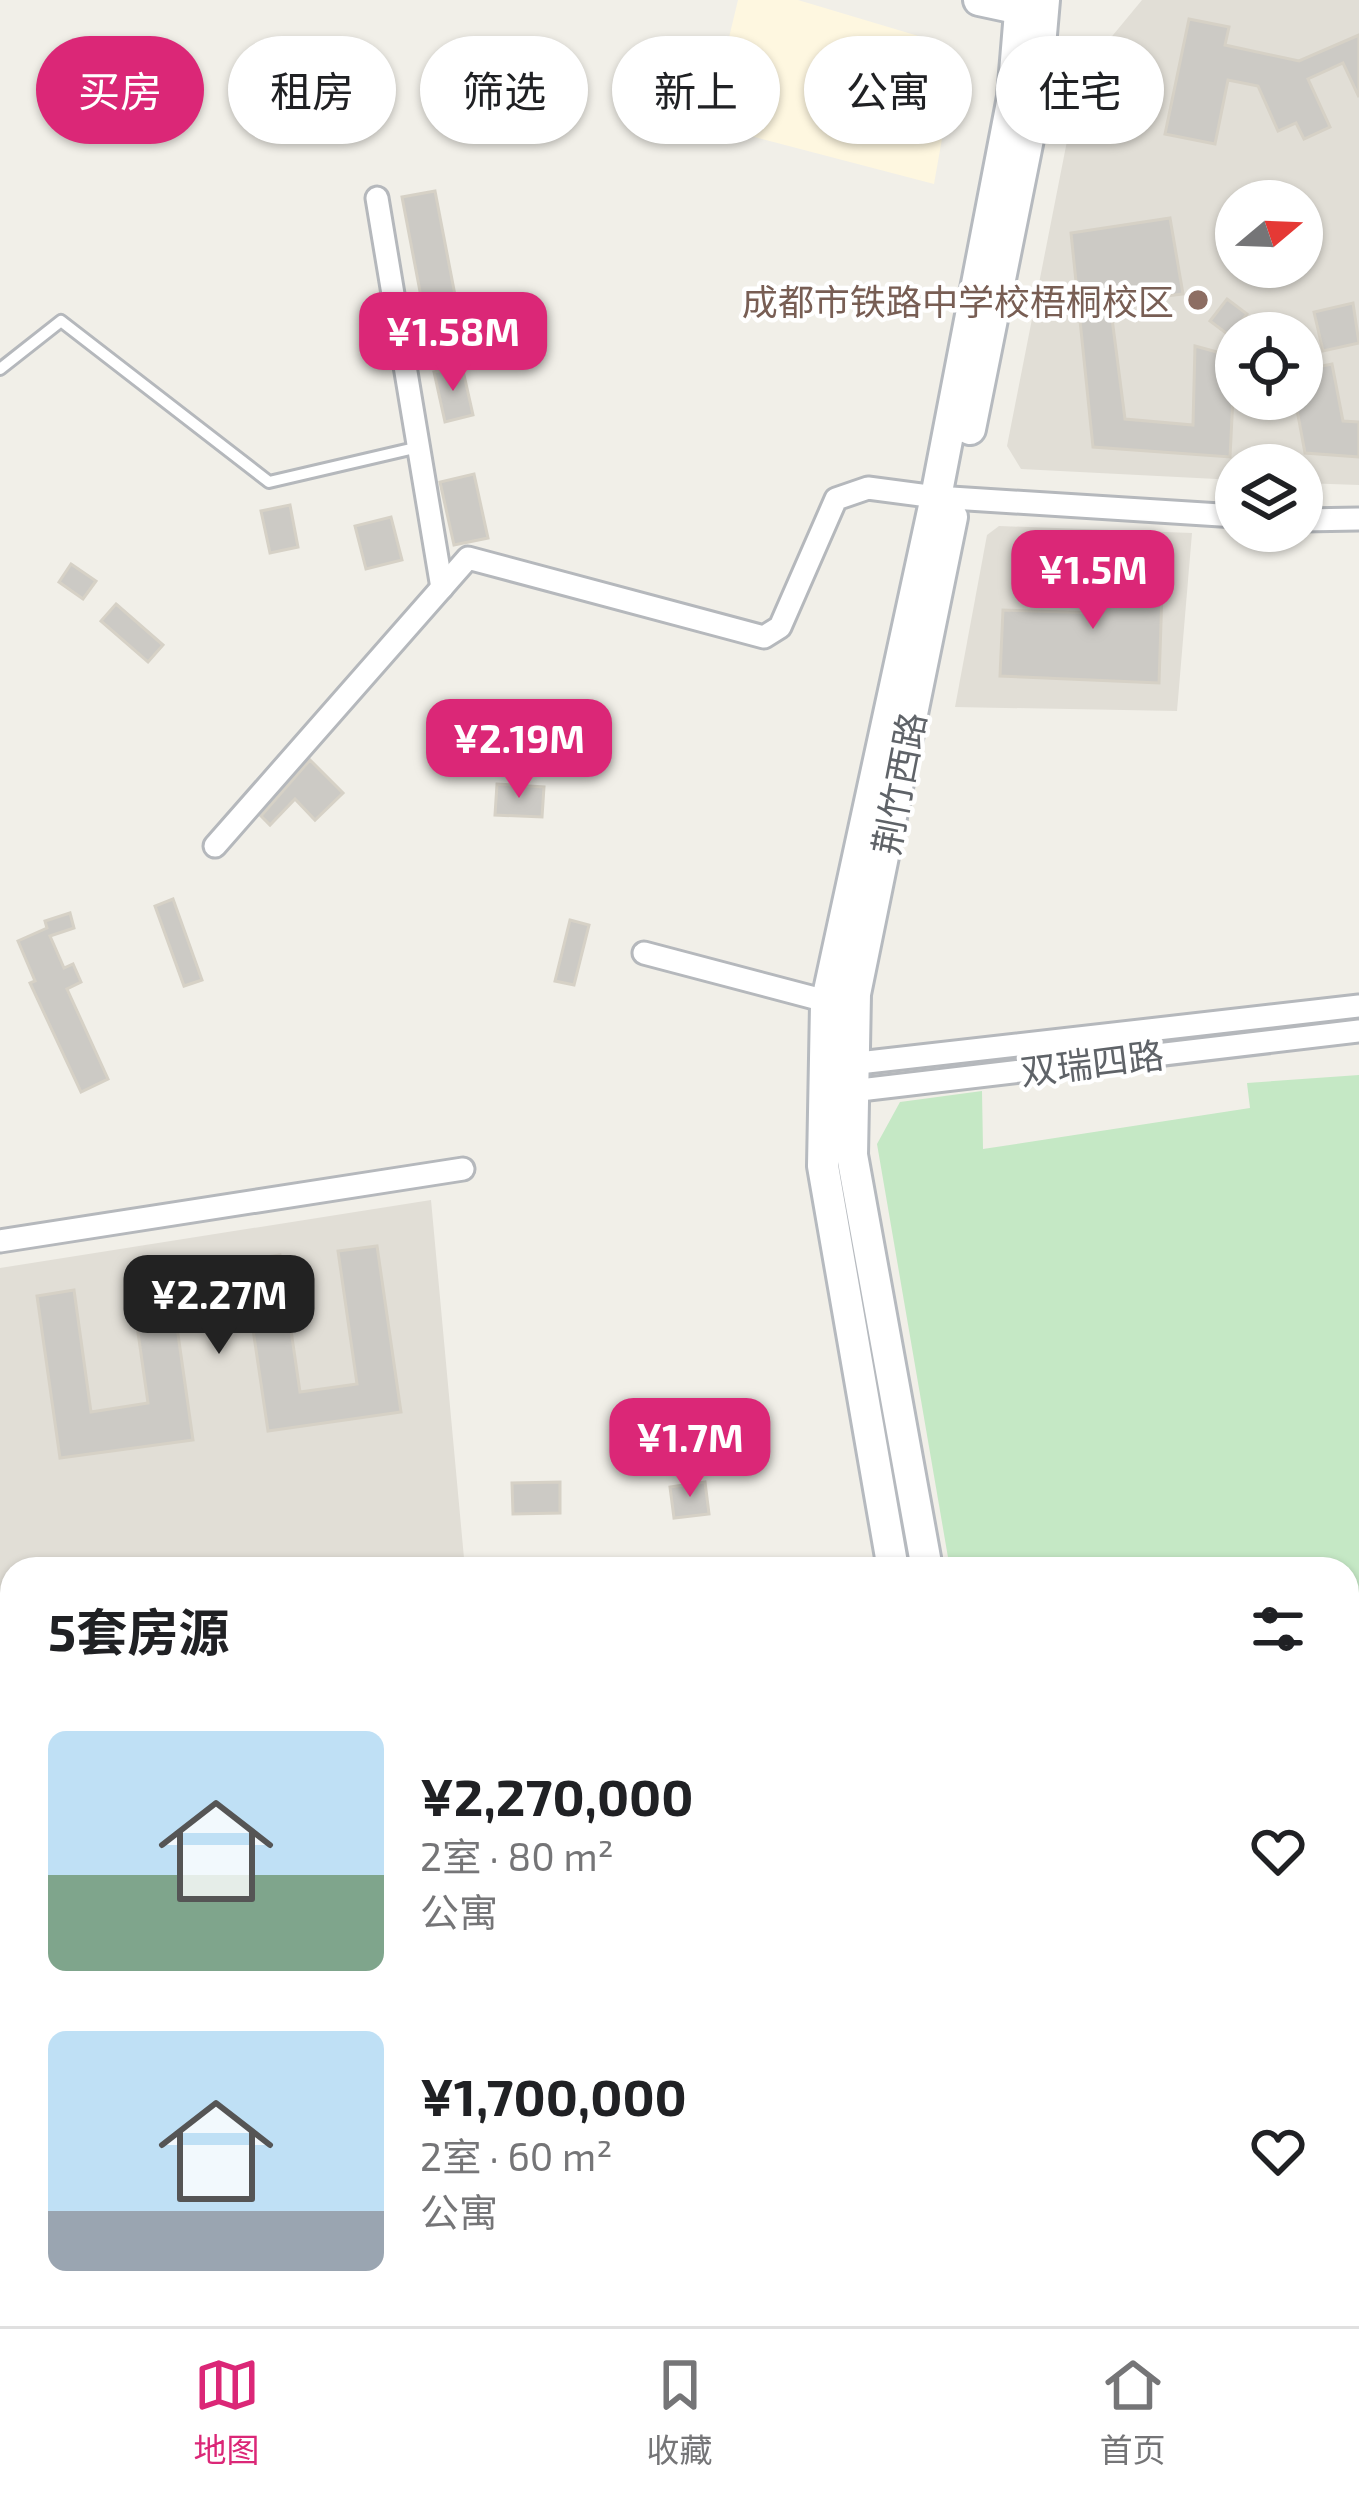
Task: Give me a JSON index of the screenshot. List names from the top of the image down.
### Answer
{
  "streets": {
    "main road": ["荆竹西路"],
    "street": ["双瑞四路"]
  },
  "crossings": [
    ["荆竹西路", "双瑞四路"]
  ],
  "places": ["成都市铁路中学校梧桐校区"],
  "north": "right",
  "page": {
    "chip": [
      "买房",
      "租房",
      "筛选",
      "新上",
      "公寓",
      "住宅"
    ],
    "price": [
      "¥1.58M",
      "¥1.5M",
      "¥2.19M",
      "¥2.27M",
      "¥1.7M"
    ],
    "heading": "5套房源",
    "list": [
      {
        "name": "¥2,270,000",
        "note": "2室 · 80 m² · 公寓"
      },
      {
        "name": "¥1,700,000",
        "note": "2室 · 60 m² · 公寓"
      }
    ],
    "tabs": ["地图", "收藏", "首页"]
  }
}
